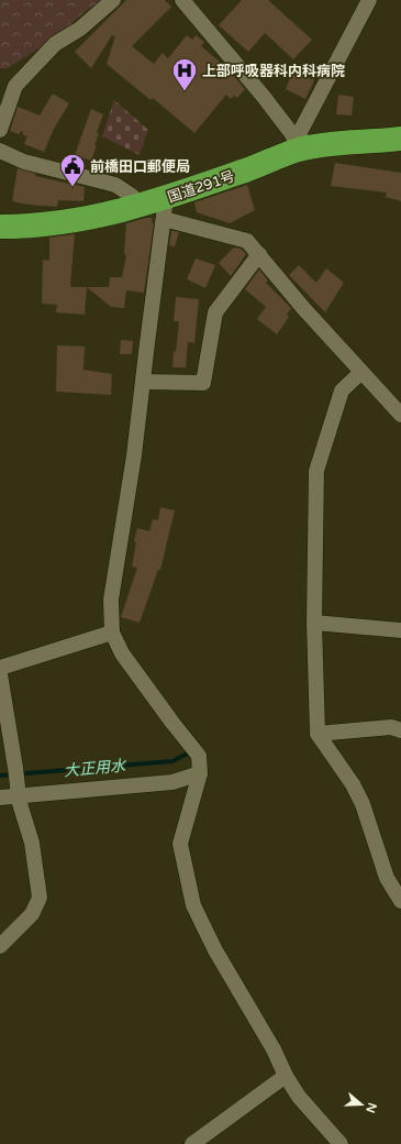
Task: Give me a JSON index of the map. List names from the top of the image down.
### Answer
{
  "streets": {
    "highway": ["国道291号"]
  },
  "water": ["大正用水"],
  "places": {
    "hospital": ["上部呼吸器科内科病院"],
    "public building": ["前橋田口郵便局"]
  },
  "north": "right"
}
